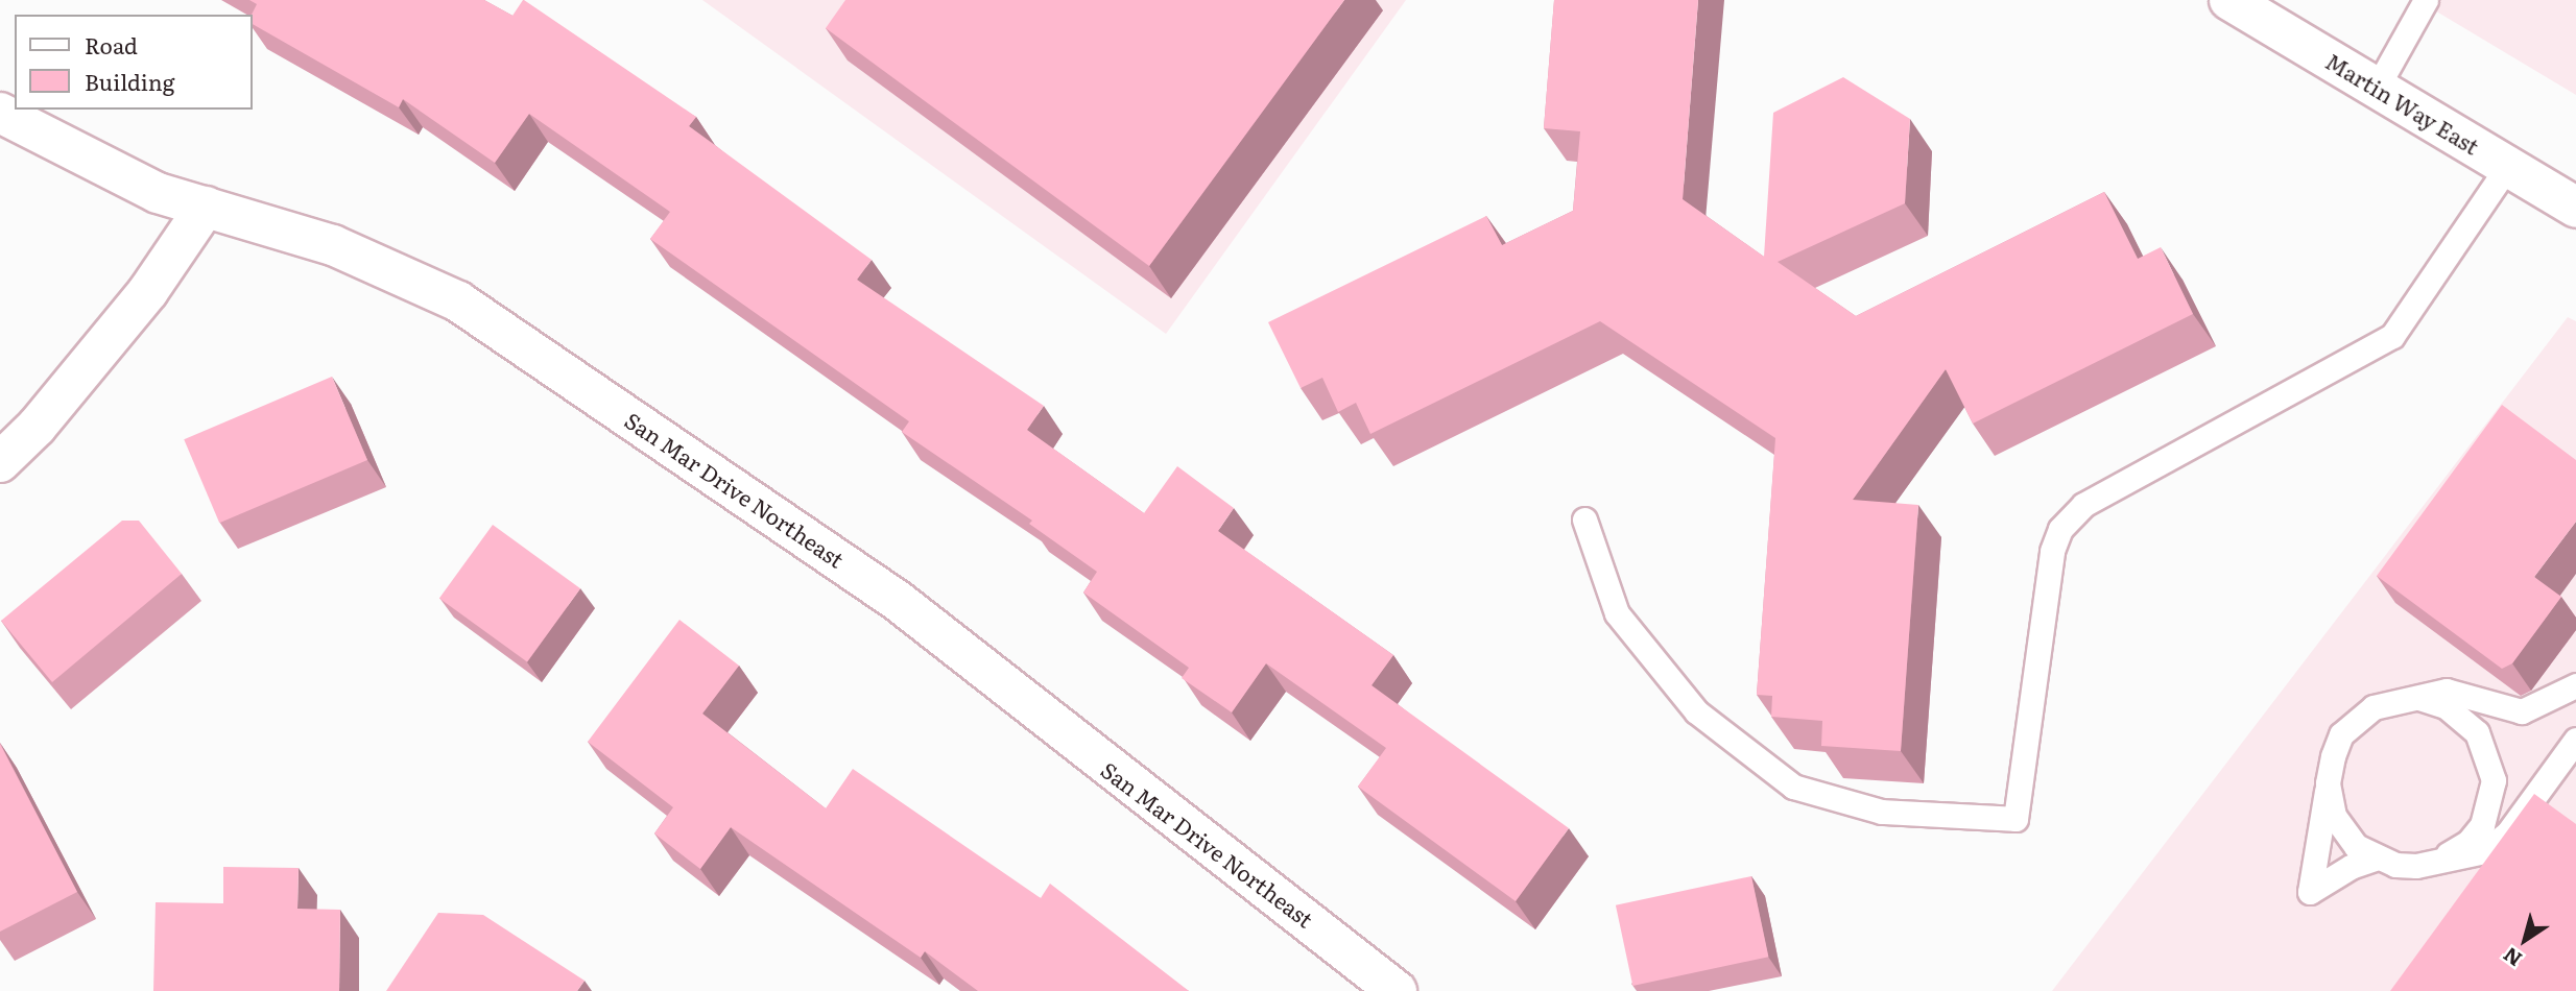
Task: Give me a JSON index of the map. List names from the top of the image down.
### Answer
{
  "streets": {
    "street": ["Martin Way East", "San Mar Drive Northeast"]
  },
  "legend": ["Road", "Building"],
  "north": "bottom left"
}
